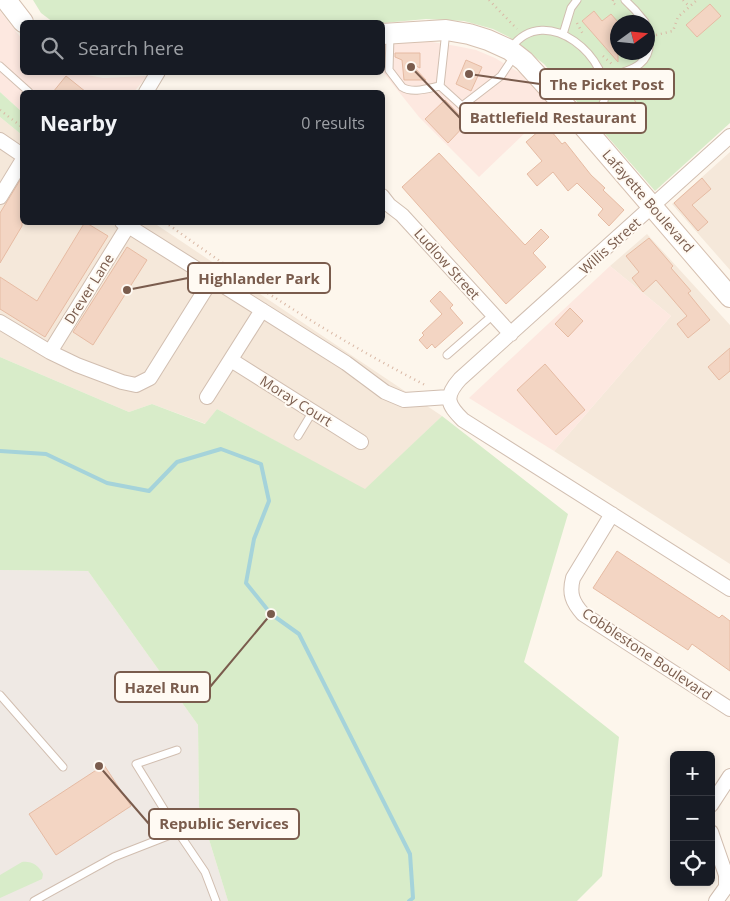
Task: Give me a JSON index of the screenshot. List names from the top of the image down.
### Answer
{
  "streets": {
    "main road": ["Lafayette Boulevard"],
    "street": [
      "Willis Street",
      "Ludlow Street",
      "Drever Lane",
      "Moray Court",
      "Cobblestone Boulevard"
    ]
  },
  "crossings": [
    ["Lafayette Boulevard", "Willis Street"],
    ["Willis Street", "Ludlow Street"]
  ],
  "places": [
    "Battlefield Restaurant",
    "The Picket Post",
    "Highlander Park",
    "Hazel Run",
    "Republic Services"
  ],
  "north": "right",
  "page": {
    "search": "Search here",
    "heading": ["Nearby", "0 results"],
    "map_buttons": ["+", "−"]
  }
}
